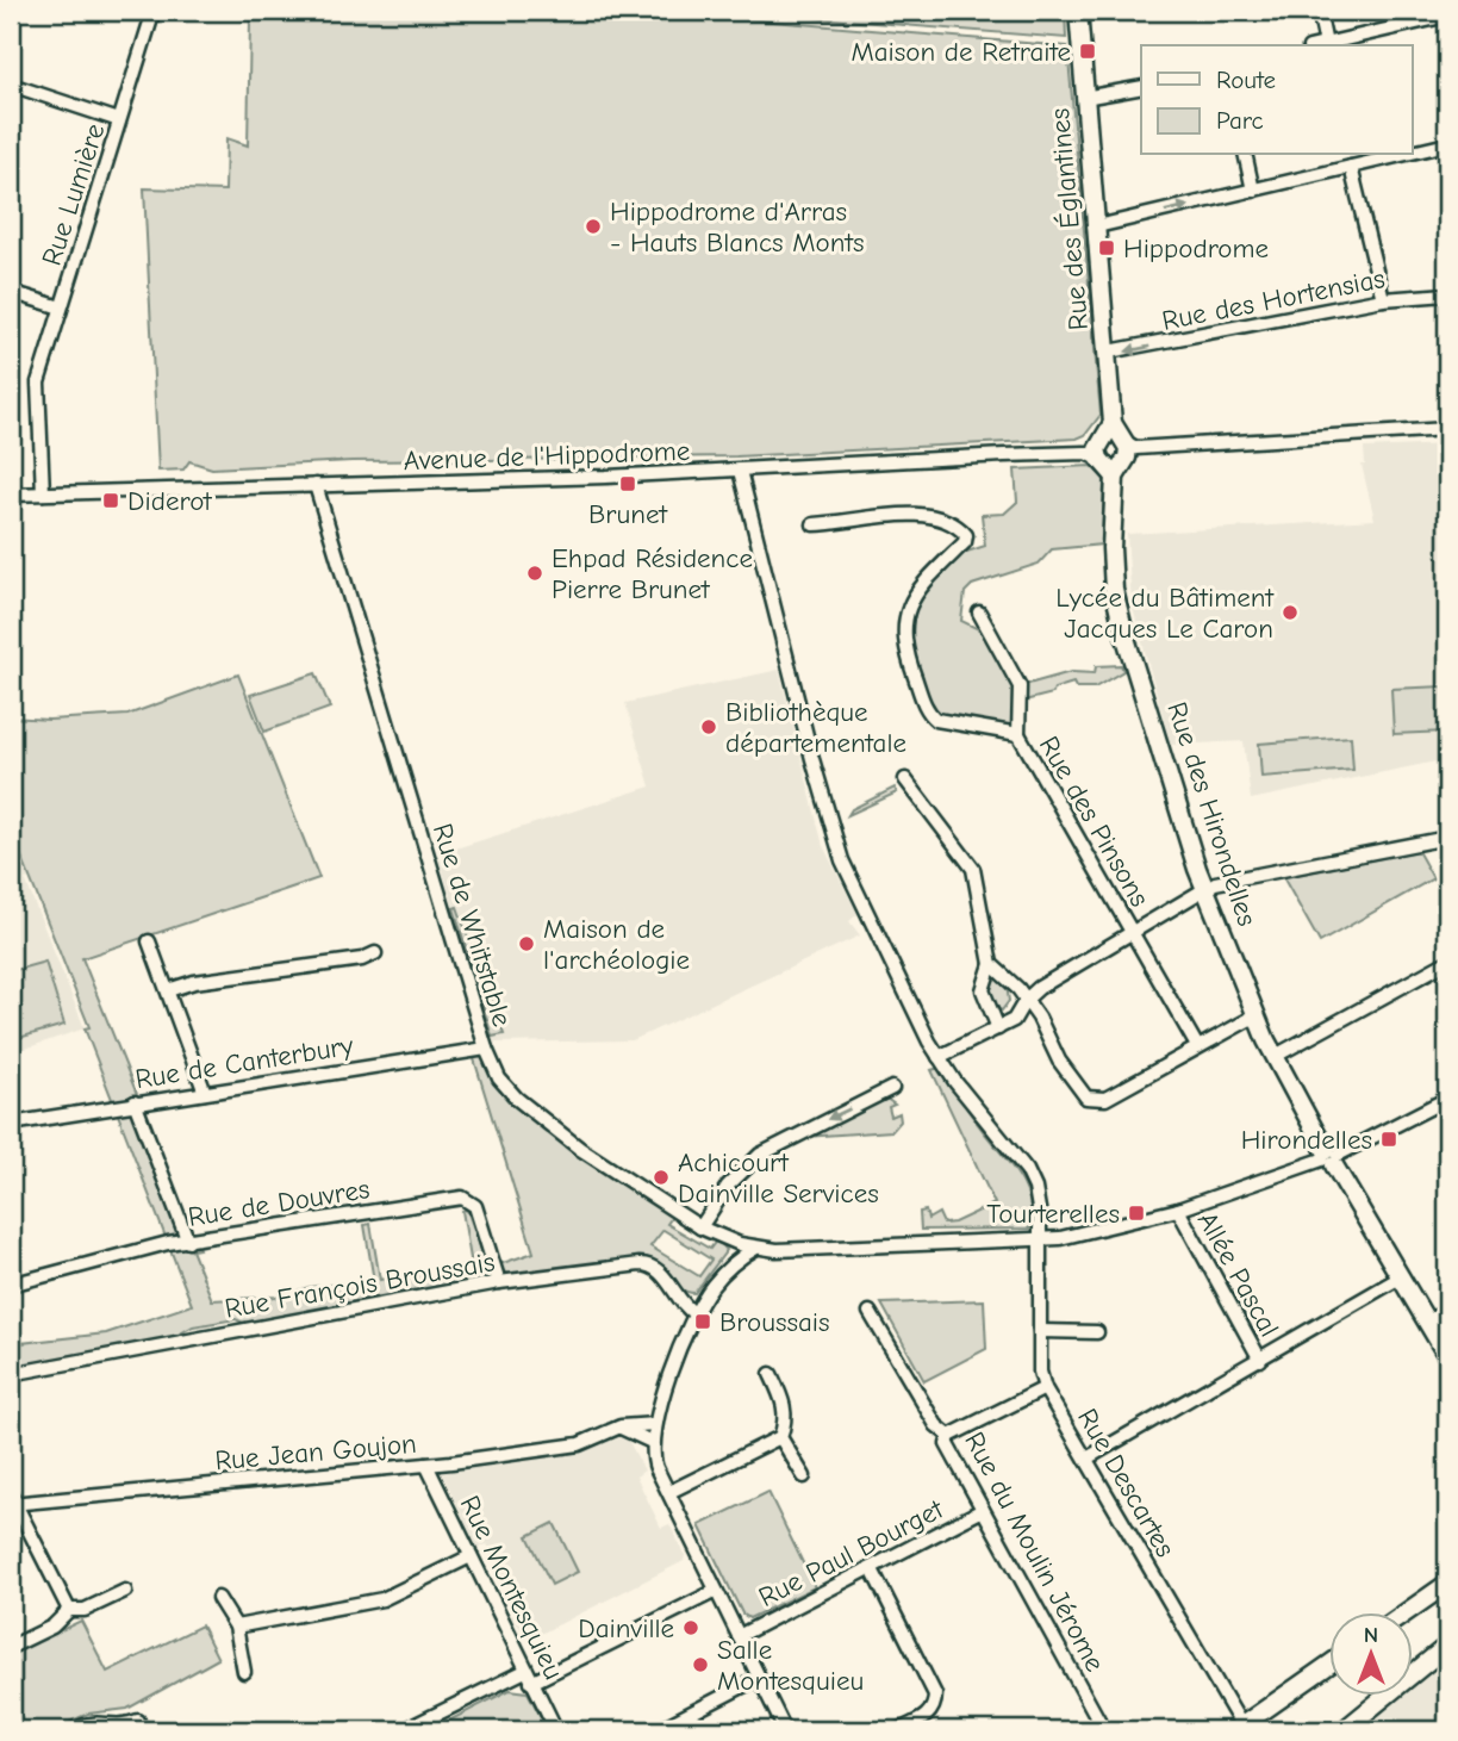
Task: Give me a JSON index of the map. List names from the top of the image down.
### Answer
{
  "streets": {
    "street": [
      "Rue Lumière",
      "Rue des Églantines",
      "Rue des Hortensias",
      "Avenue de l'Hippodrome",
      "Rue des Hirondelles",
      "Rue des Pinsons",
      "Rue de Whitstable",
      "Rue de Canterbury",
      "Rue de Douvres",
      "Allée Pascal",
      "Rue François Broussais",
      "Rue Jean Goujon",
      "Rue Descartes",
      "Rue du Moulin Jérome",
      "Rue Paul Bourget",
      "Rue Montesquieu"
    ]
  },
  "crossings": [
    ["Rue Lumière", "Avenue de l'Hippodrome"],
    ["Rue des Églantines", "Rue des Hortensias"],
    ["Rue des Églantines", "Avenue de l'Hippodrome"],
    ["Rue des Églantines", "Rue des Hirondelles"],
    ["Avenue de l'Hippodrome", "Rue des Hirondelles"],
    ["Avenue de l'Hippodrome", "Rue de Whitstable"],
    ["Avenue de l'Hippodrome", "Rue Descartes"],
    ["Rue des Hirondelles", "Allée Pascal"],
    ["Rue de Whitstable", "Rue de Canterbury"],
    ["Rue de Douvres", "Rue François Broussais"],
    ["Allée Pascal", "Rue Descartes"],
    ["Rue Jean Goujon", "Rue Montesquieu"],
    ["Rue du Moulin Jérome", "Rue Paul Bourget"]
  ],
  "one_way": ["Rue des Hortensias"],
  "places": {
    "transit": [
      "Maison de Retraite",
      "Hippodrome",
      "Brunet",
      "Diderot",
      "Hirondelles",
      "Tourterelles",
      "Broussais"
    ],
    "other": [
      "Hippodrome d'Arras - Hauts Blancs Monts",
      "Ehpad Résidence Pierre Brunet",
      "Lycée du Bâtiment Jacques Le Caron",
      "Bibliothèque départementale",
      "Maison de l'archéologie",
      "Achicourt Dainville Services",
      "Dainville",
      "Salle Montesquieu"
    ]
  },
  "legend": ["Route", "Parc"],
  "north": "top"
}
